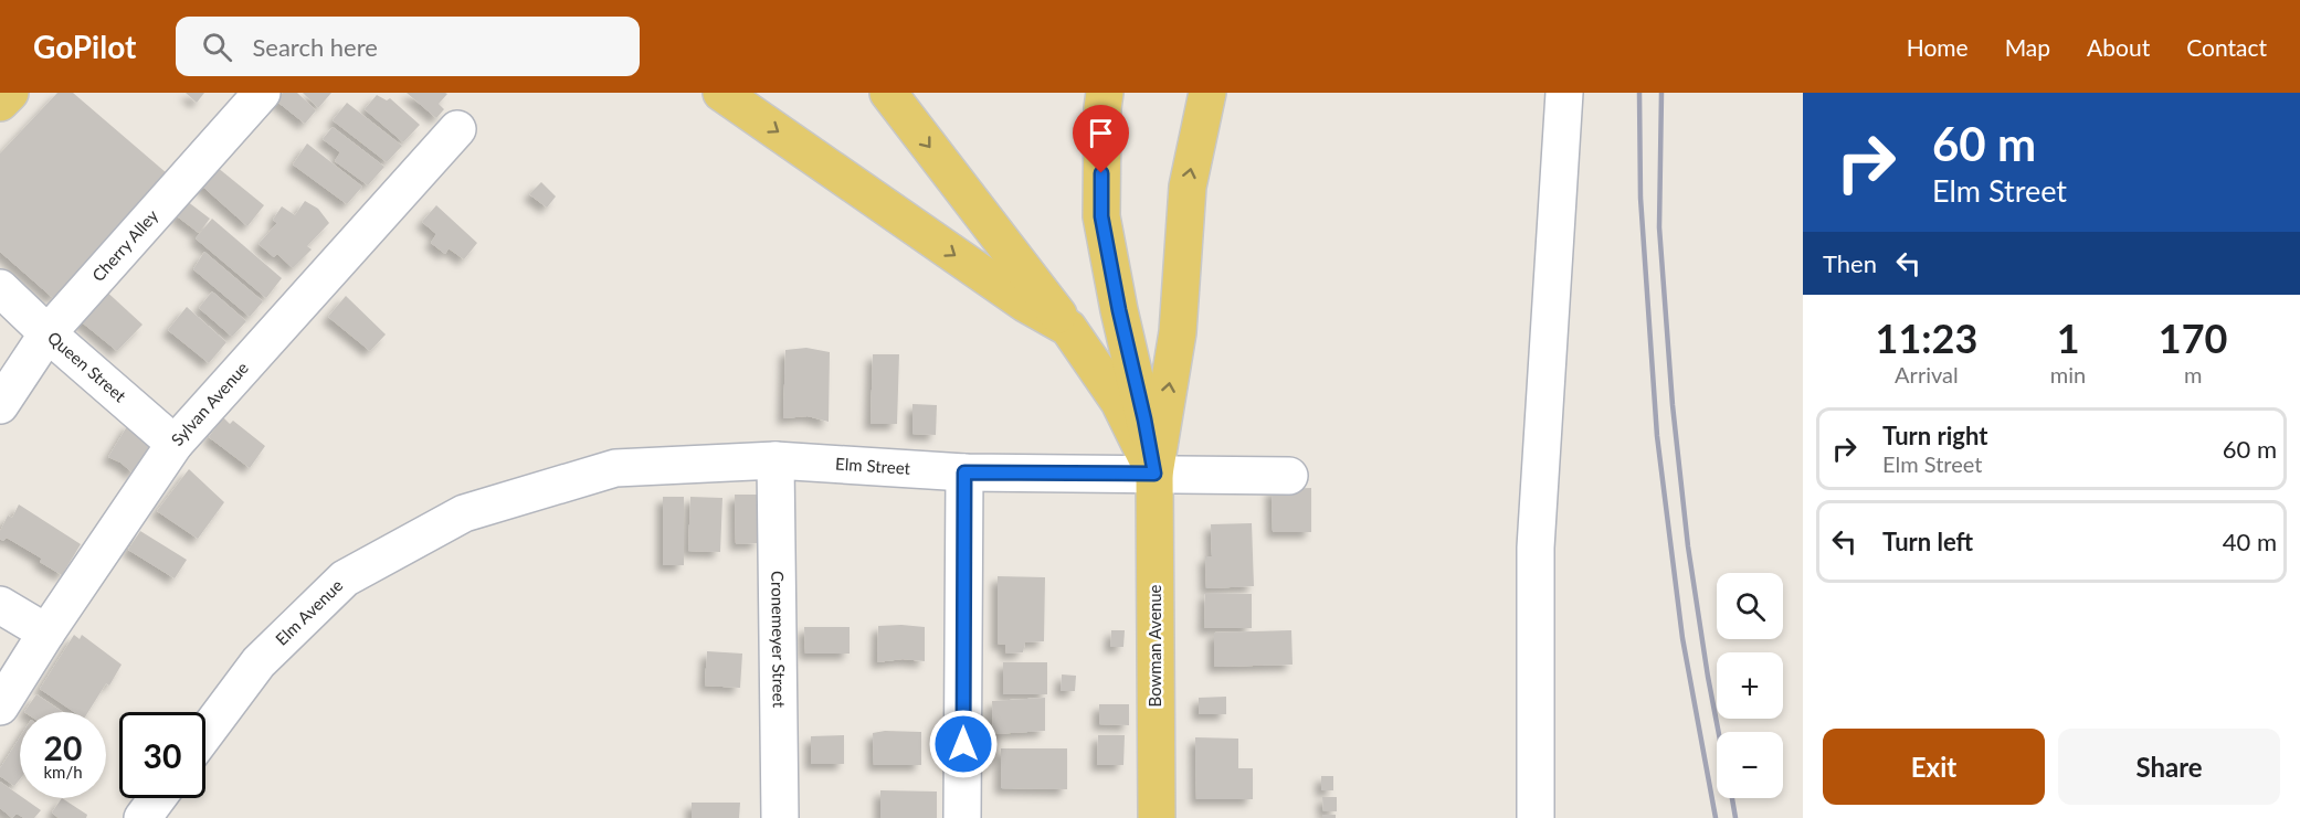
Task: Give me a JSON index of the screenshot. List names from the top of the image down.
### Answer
{
  "streets": {
    "main road": ["Bowman Avenue"],
    "street": [
      "Cherry Alley",
      "Queen Street",
      "Sylvan Avenue",
      "Elm Street",
      "Elm Avenue",
      "Cronemeyer Street"
    ]
  },
  "crossings": [
    ["Cherry Alley", "Queen Street"],
    ["Queen Street", "Sylvan Avenue"],
    ["Elm Street", "Elm Avenue"],
    ["Elm Street", "Cronemeyer Street"],
    ["Elm Street", "Bowman Avenue"]
  ],
  "page": {
    "header": "GoPilot",
    "search": "Search here",
    "nav": [
      "Home",
      "Map",
      "About",
      "Contact"
    ],
    "turn": ["60 m", "Elm Street"],
    "then": "Then",
    "eta": [
      "11:23",
      "Arrival",
      "1",
      "min",
      "170",
      "m"
    ],
    "list": [
      {
        "name": "Turn right",
        "note": "Elm Street",
        "value": "60 m"
      },
      {
        "name": "Turn left",
        "value": "40 m"
      }
    ],
    "map_buttons": ["+", "−"],
    "speed": "20 km/h",
    "limit": "30",
    "buttons": ["Exit", "Share"]
  }
}
